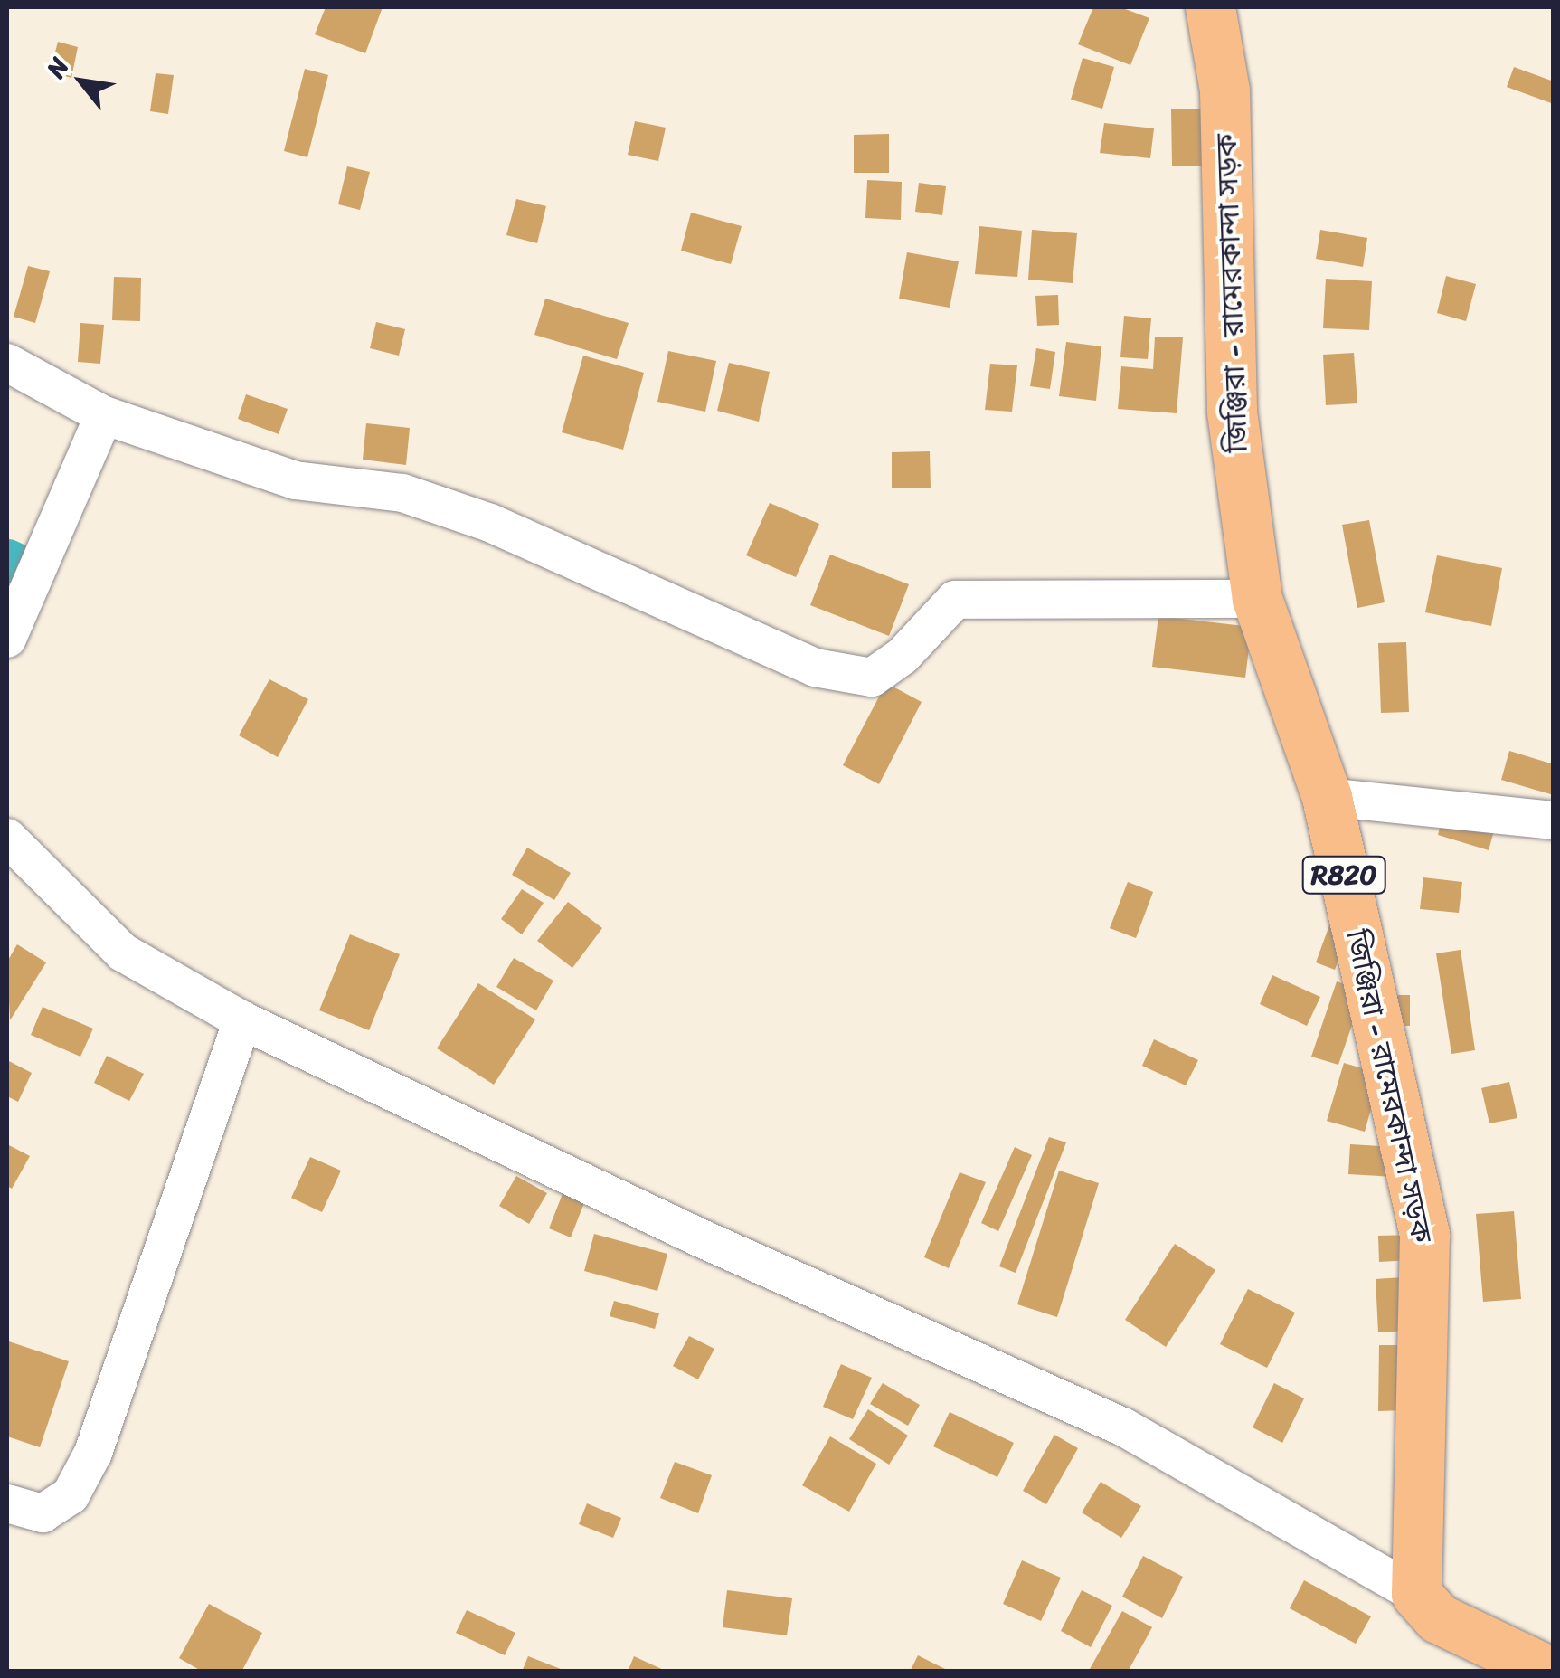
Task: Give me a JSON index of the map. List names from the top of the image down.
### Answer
{
  "streets": {
    "main road": ["জিঞ্জিরা - রামেরকান্দা সড়ক", "R820"]
  },
  "north": "top left"
}
